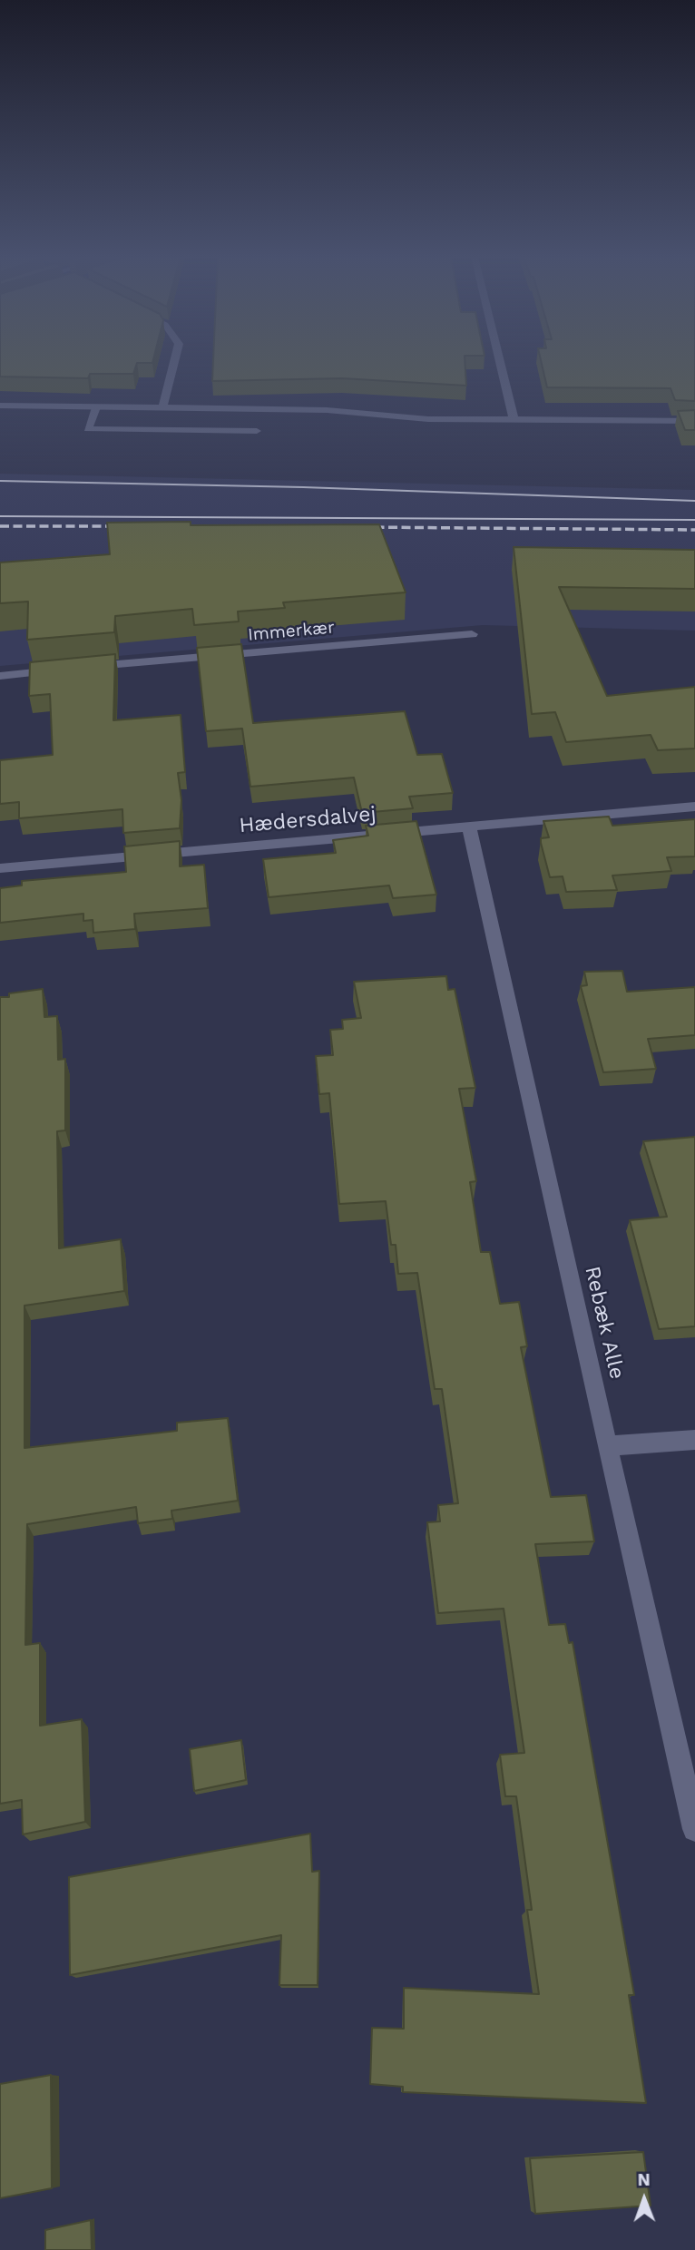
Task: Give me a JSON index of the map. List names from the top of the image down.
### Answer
{
  "streets": {
    "street": ["Immerkær", "Hædersdalvej", "Rebæk Alle"]
  },
  "crossings": [
    ["Hædersdalvej", "Rebæk Alle"]
  ],
  "north": "top"
}
